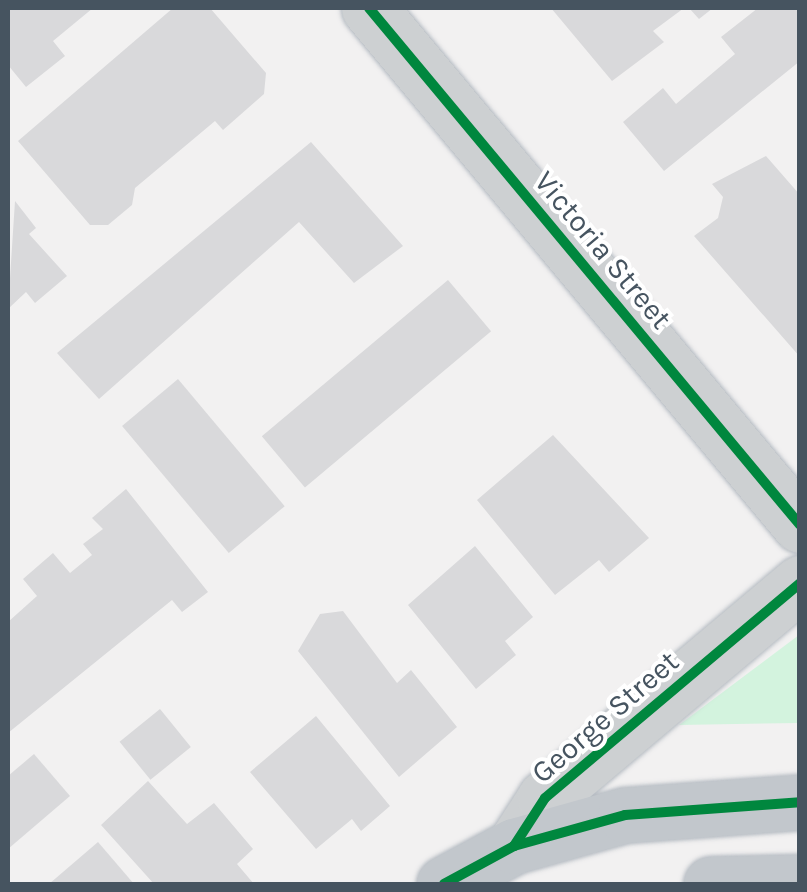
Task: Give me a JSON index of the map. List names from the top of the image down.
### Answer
{
  "streets": {
    "highway": ["George Street"],
    "street": ["Victoria Street"]
  }
}
